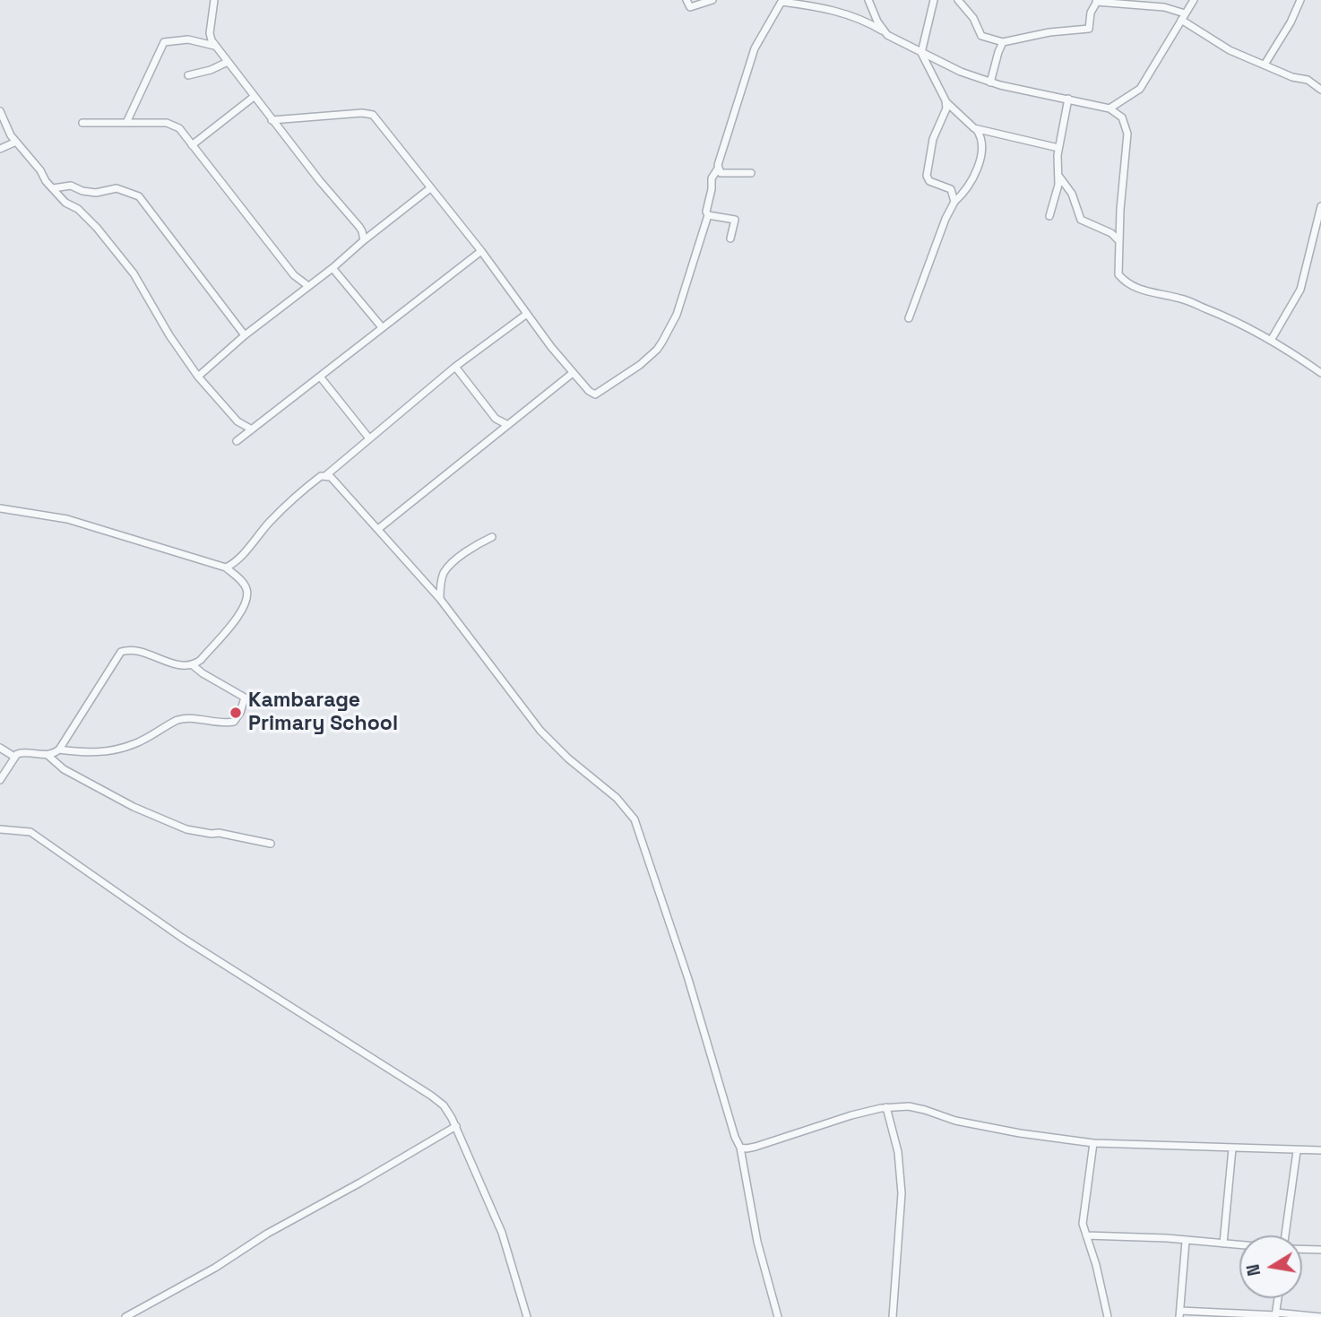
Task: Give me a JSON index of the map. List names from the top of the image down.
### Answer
{
  "places": ["Kambarage Primary School"],
  "north": "left"
}
